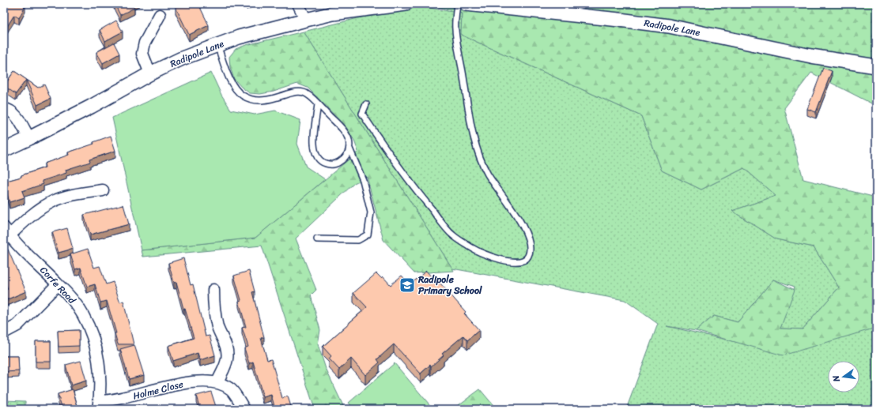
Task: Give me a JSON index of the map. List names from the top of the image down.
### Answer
{
  "streets": {
    "street": ["Radipole Lane", "Corfe Road", "Holme Close"]
  },
  "crossings": [
    ["Corfe Road", "Holme Close"]
  ],
  "places": {
    "school or university": ["Radipole Primary School"]
  },
  "north": "left"
}
